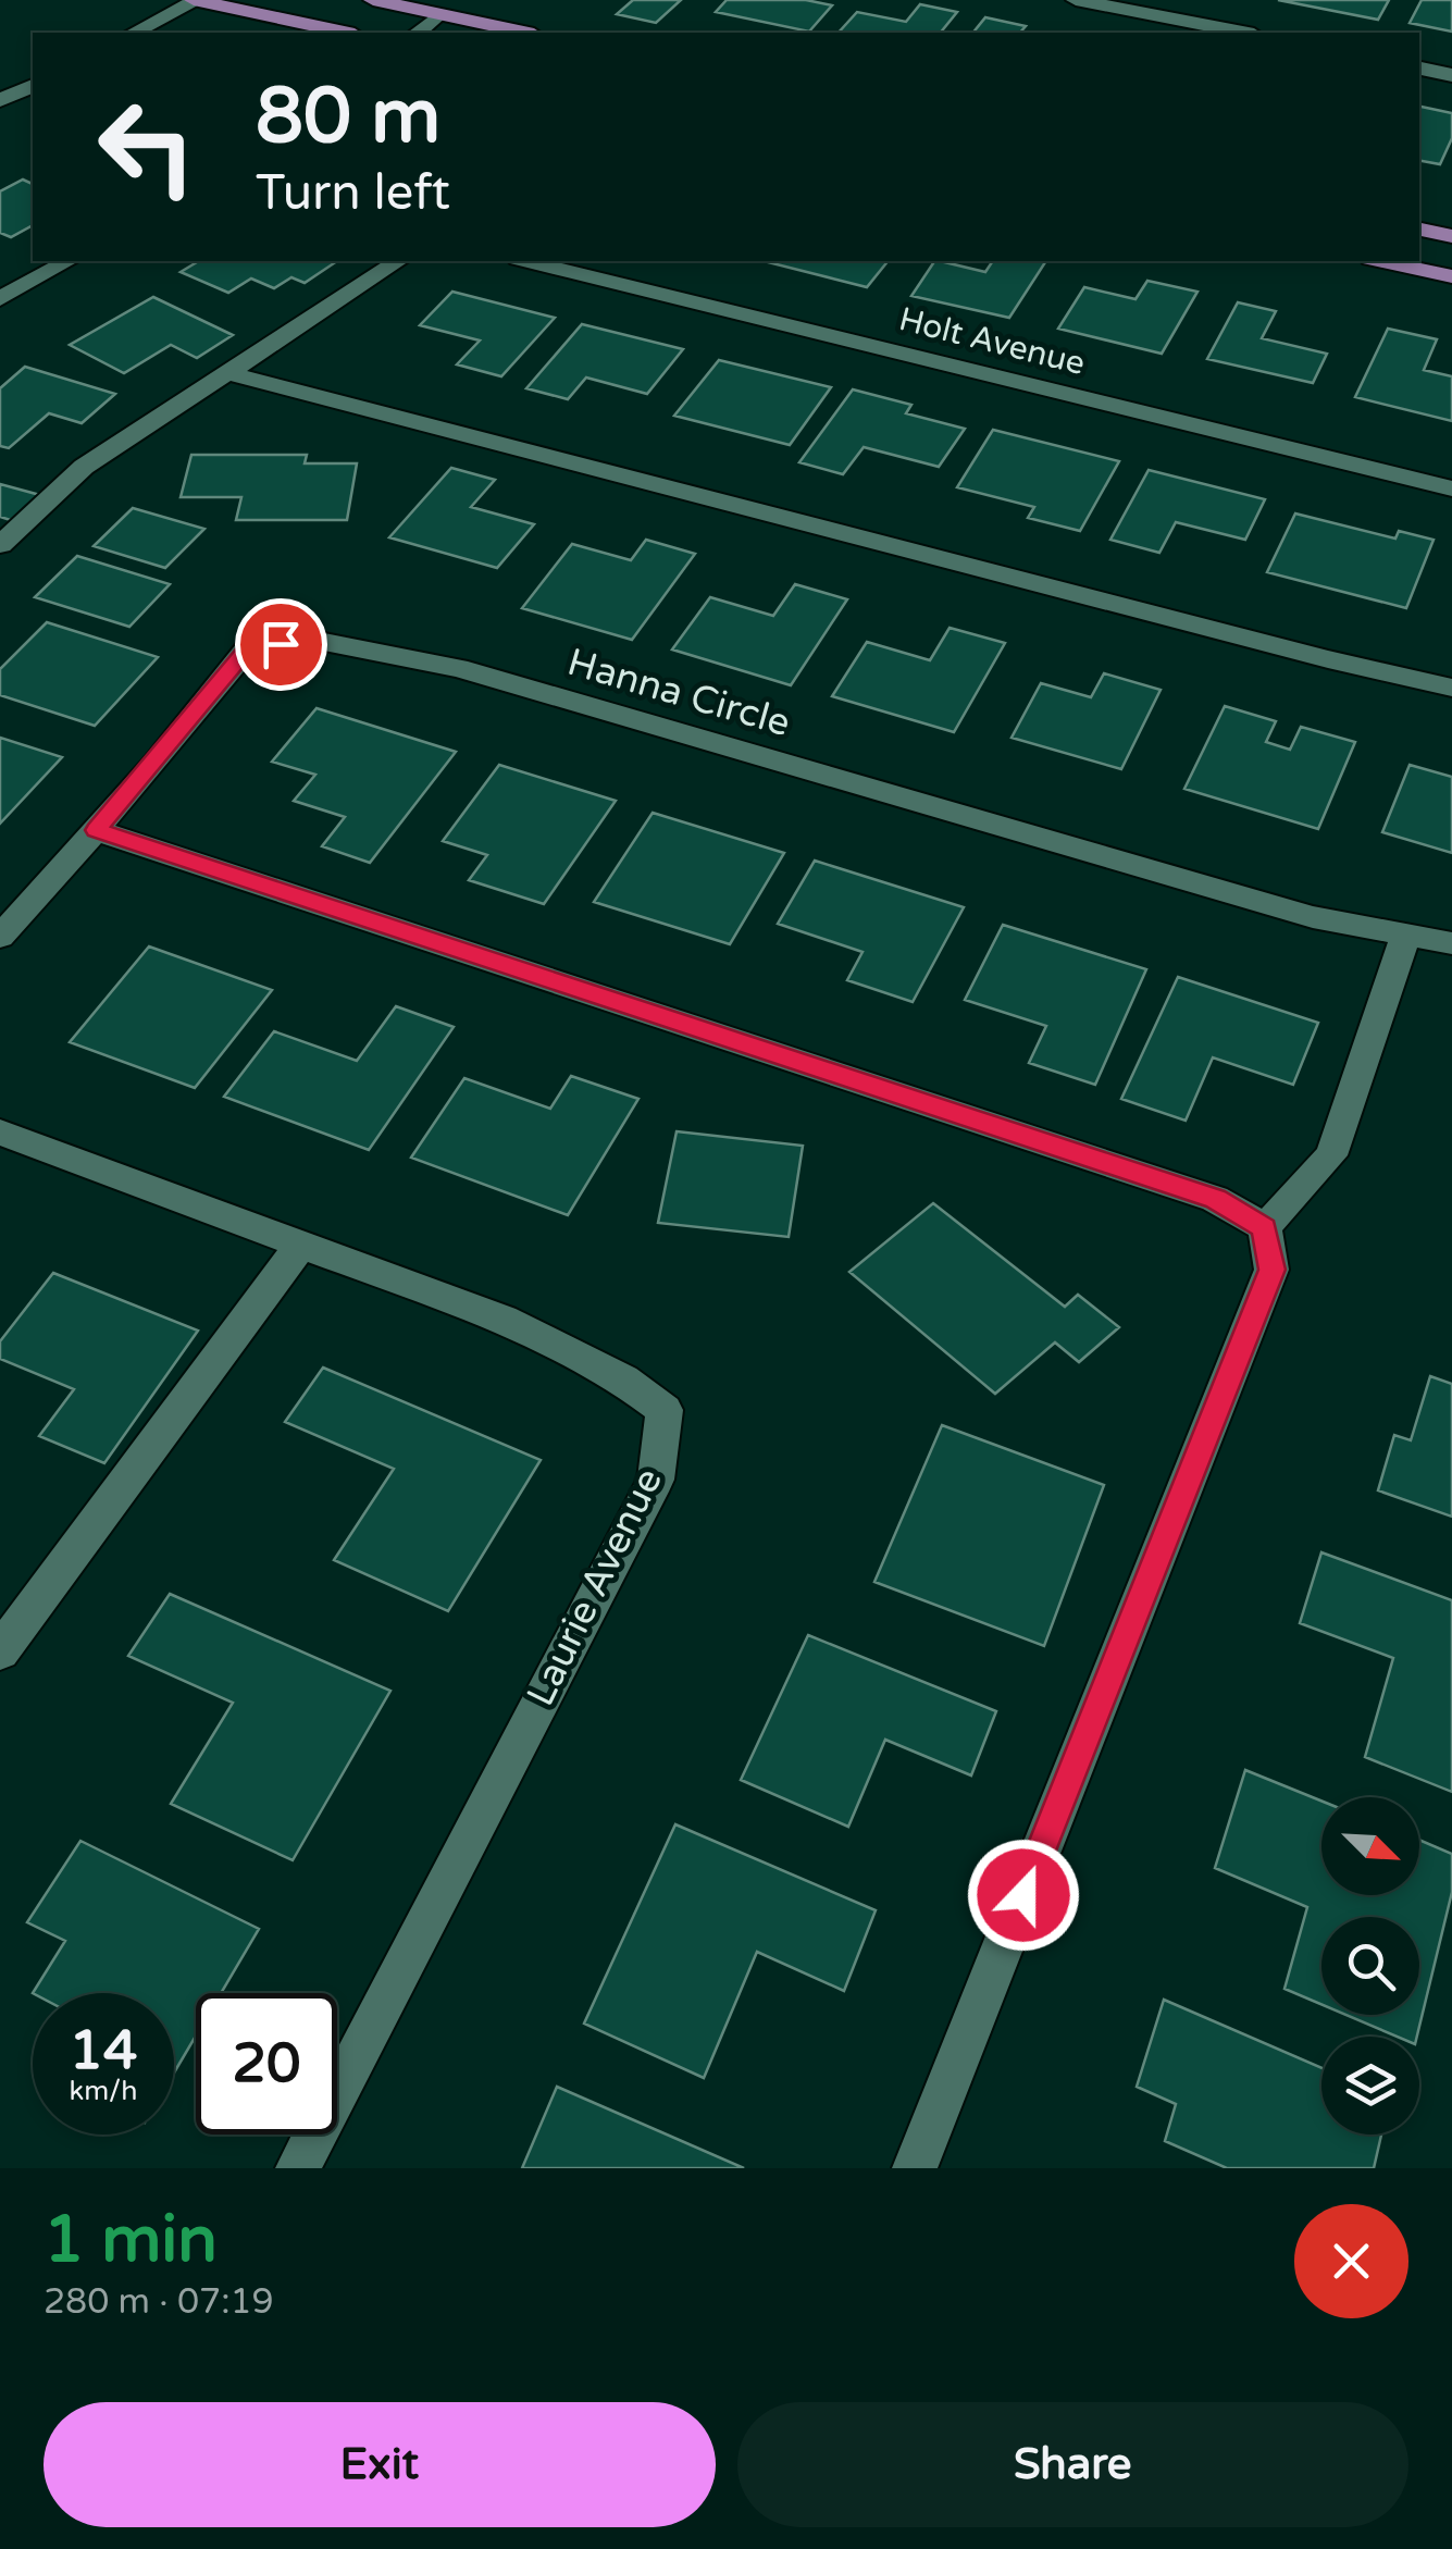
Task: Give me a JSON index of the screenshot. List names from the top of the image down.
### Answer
{
  "streets": {
    "street": ["Holt Avenue", "Hanna Circle", "Laurie Avenue"]
  },
  "north": "bottom right",
  "page": {
    "turn": ["80 m", "Turn left"],
    "speed": "14 km/h",
    "limit": "20",
    "heading": ["1 min", "280 m · 07:19"],
    "buttons": ["Exit", "Share"]
  }
}
